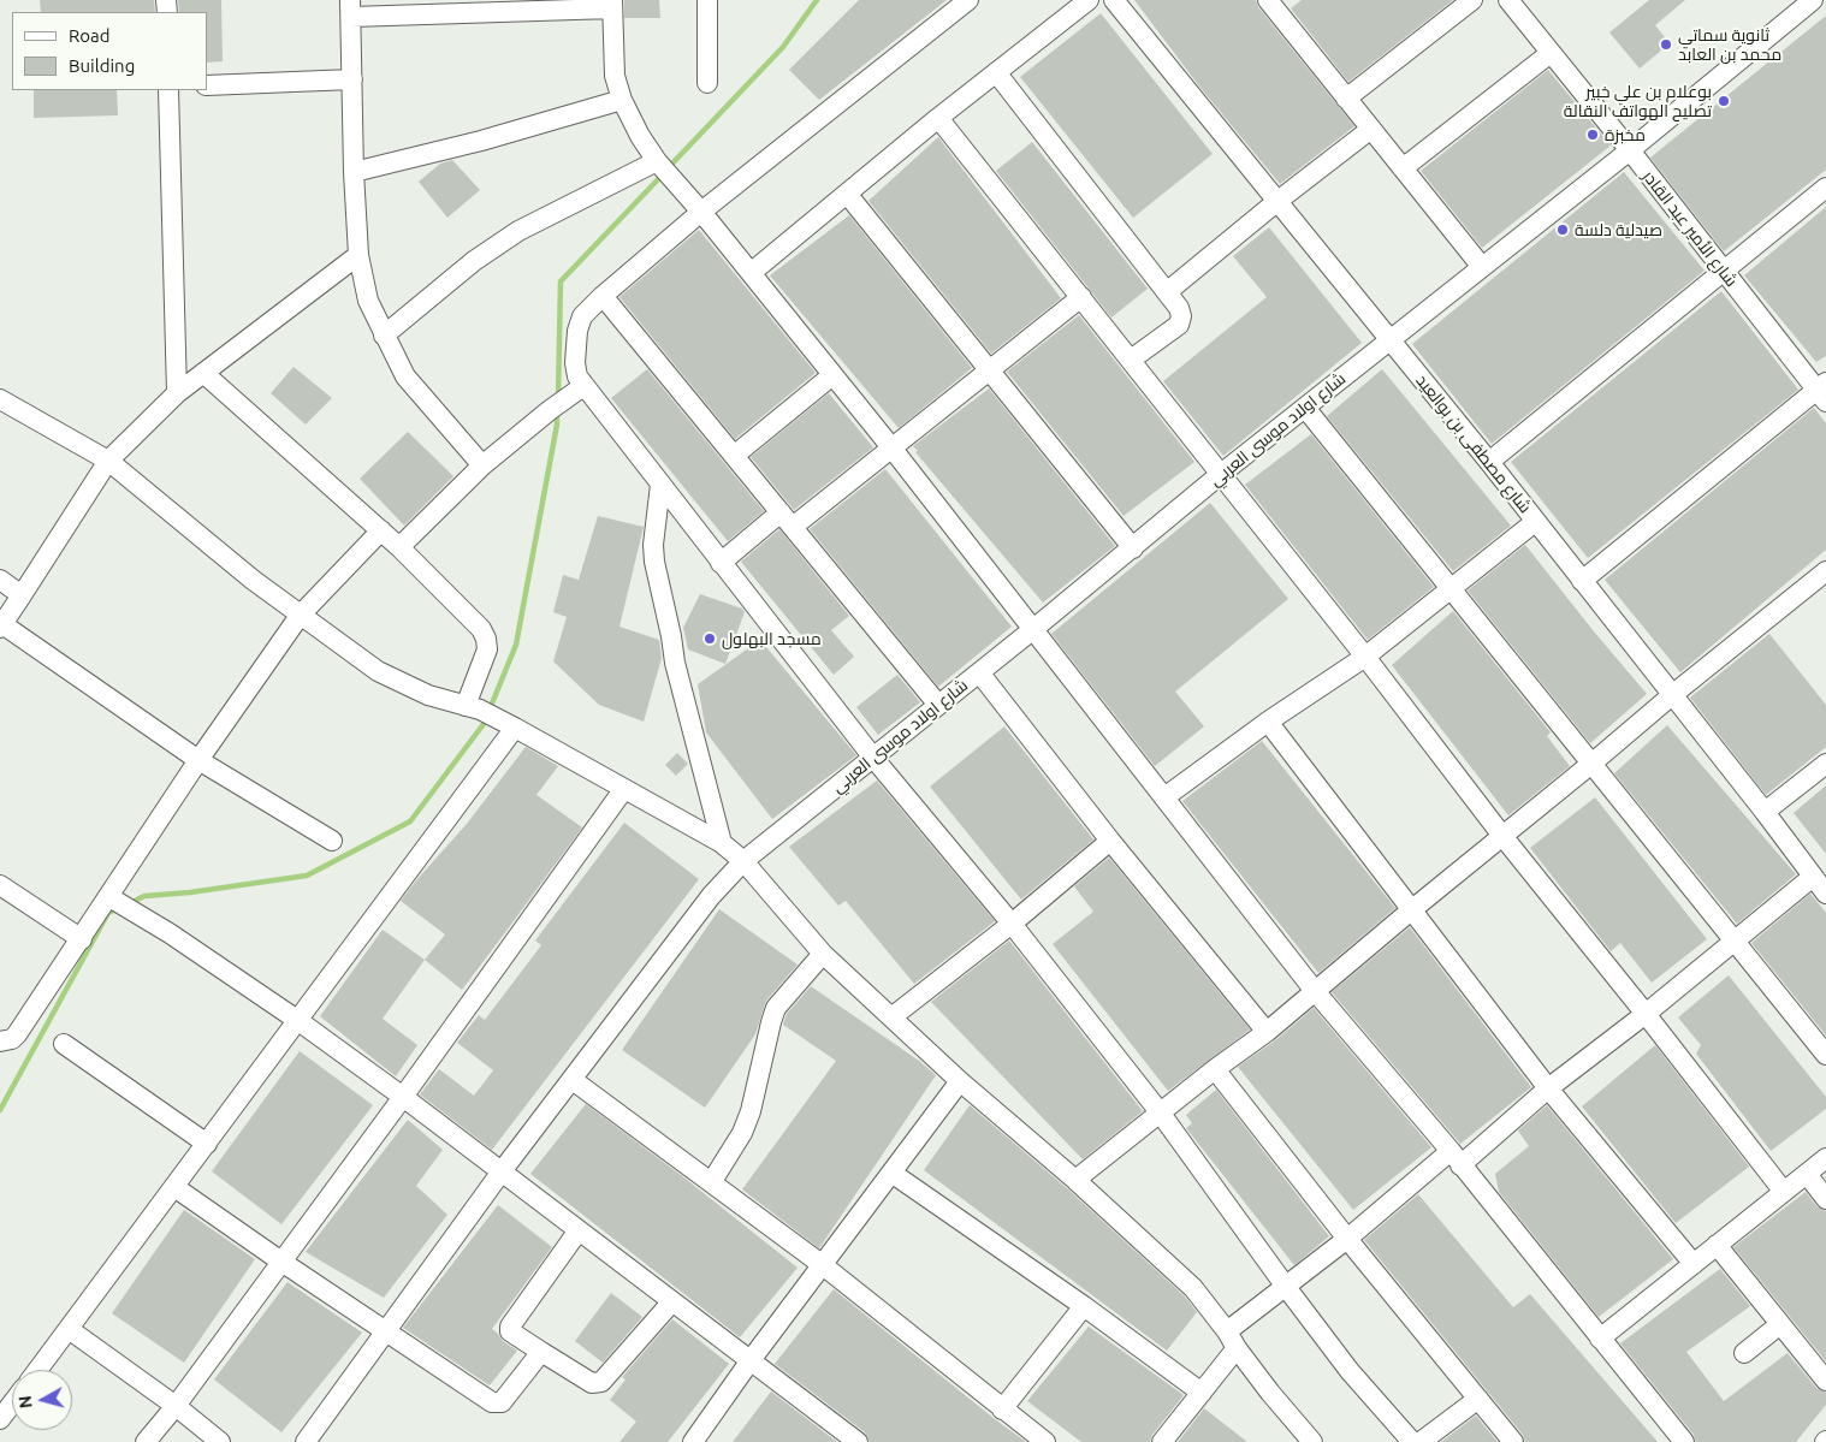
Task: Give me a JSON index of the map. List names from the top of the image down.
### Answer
{
  "streets": {
    "street": ["شارع الأمير عبد القادر", "شارع اولاد موسى العربي", "شارع مصطفى بن بوالعيد"]
  },
  "crossings": [
    ["شارع الأمير عبد القادر", "شارع اولاد موسى العربي"],
    ["شارع اولاد موسى العربي", "شارع مصطفى بن بوالعيد"]
  ],
  "places": [
    "ثانوية سماتي محمد بن العابد",
    "بوعلام بن علي خبير تصليح الهواتف النقالة",
    "مخبزة",
    "صيدلية دلسة",
    "مسجد البهلول"
  ],
  "legend": ["Road", "Building"],
  "north": "left"
}
